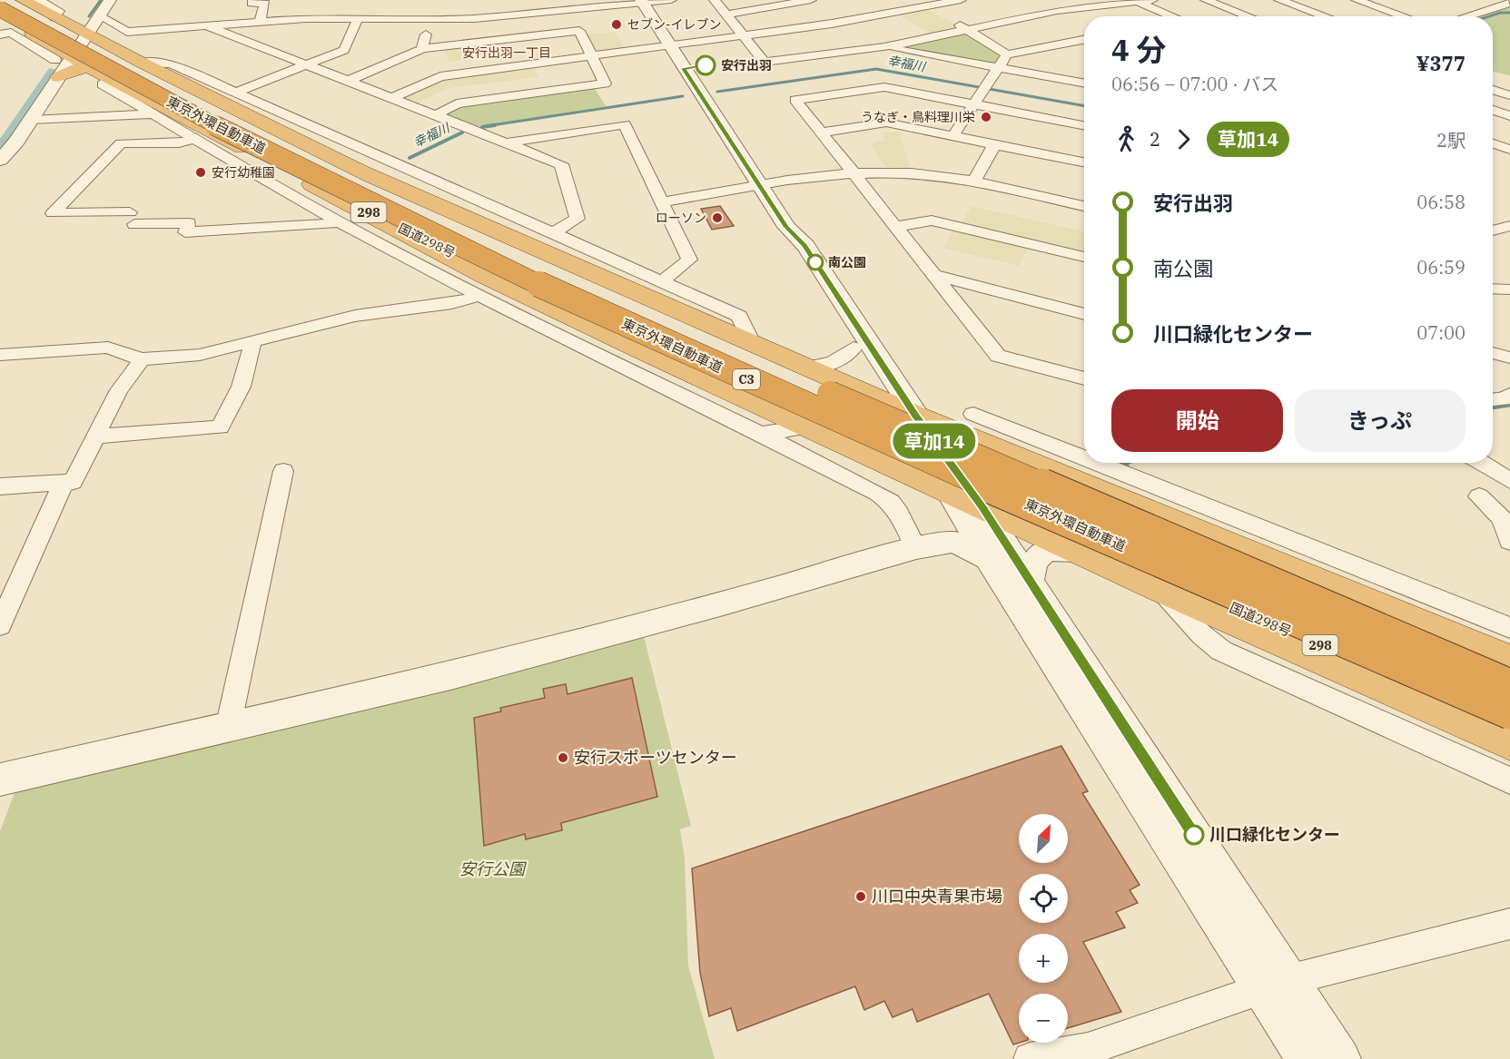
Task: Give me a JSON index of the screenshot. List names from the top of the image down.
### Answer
{
  "streets": {
    "highway": [
      "東京外環自動車道",
      "298",
      "国道298号",
      "C3"
    ]
  },
  "districts": ["安行出羽一丁目"],
  "water": ["幸福川"],
  "parks": ["安行公園"],
  "places": [
    "セブン-イレブン",
    "安行出羽",
    "うなぎ・鳥料理川栄",
    "安行幼稚園",
    "ローソン",
    "南公園",
    "安行スポーツセンター",
    "川口緑化センター",
    "川口中央青果市場"
  ],
  "lines": ["bus line 草加14"],
  "north": "top right",
  "page": {
    "on_map": "草加14",
    "heading": ["4 分", "06:56 – 07:00 · バス", "¥377"],
    "legs": ["2", "草加14", "2駅"],
    "list": [
      {
        "name": "安行出羽",
        "value": "06:58"
      },
      {
        "name": "南公園",
        "value": "06:59"
      },
      {
        "name": "川口緑化センター",
        "value": "07:00"
      }
    ],
    "buttons": ["開始", "きっぷ"],
    "map_buttons": ["+", "−"]
  }
}
